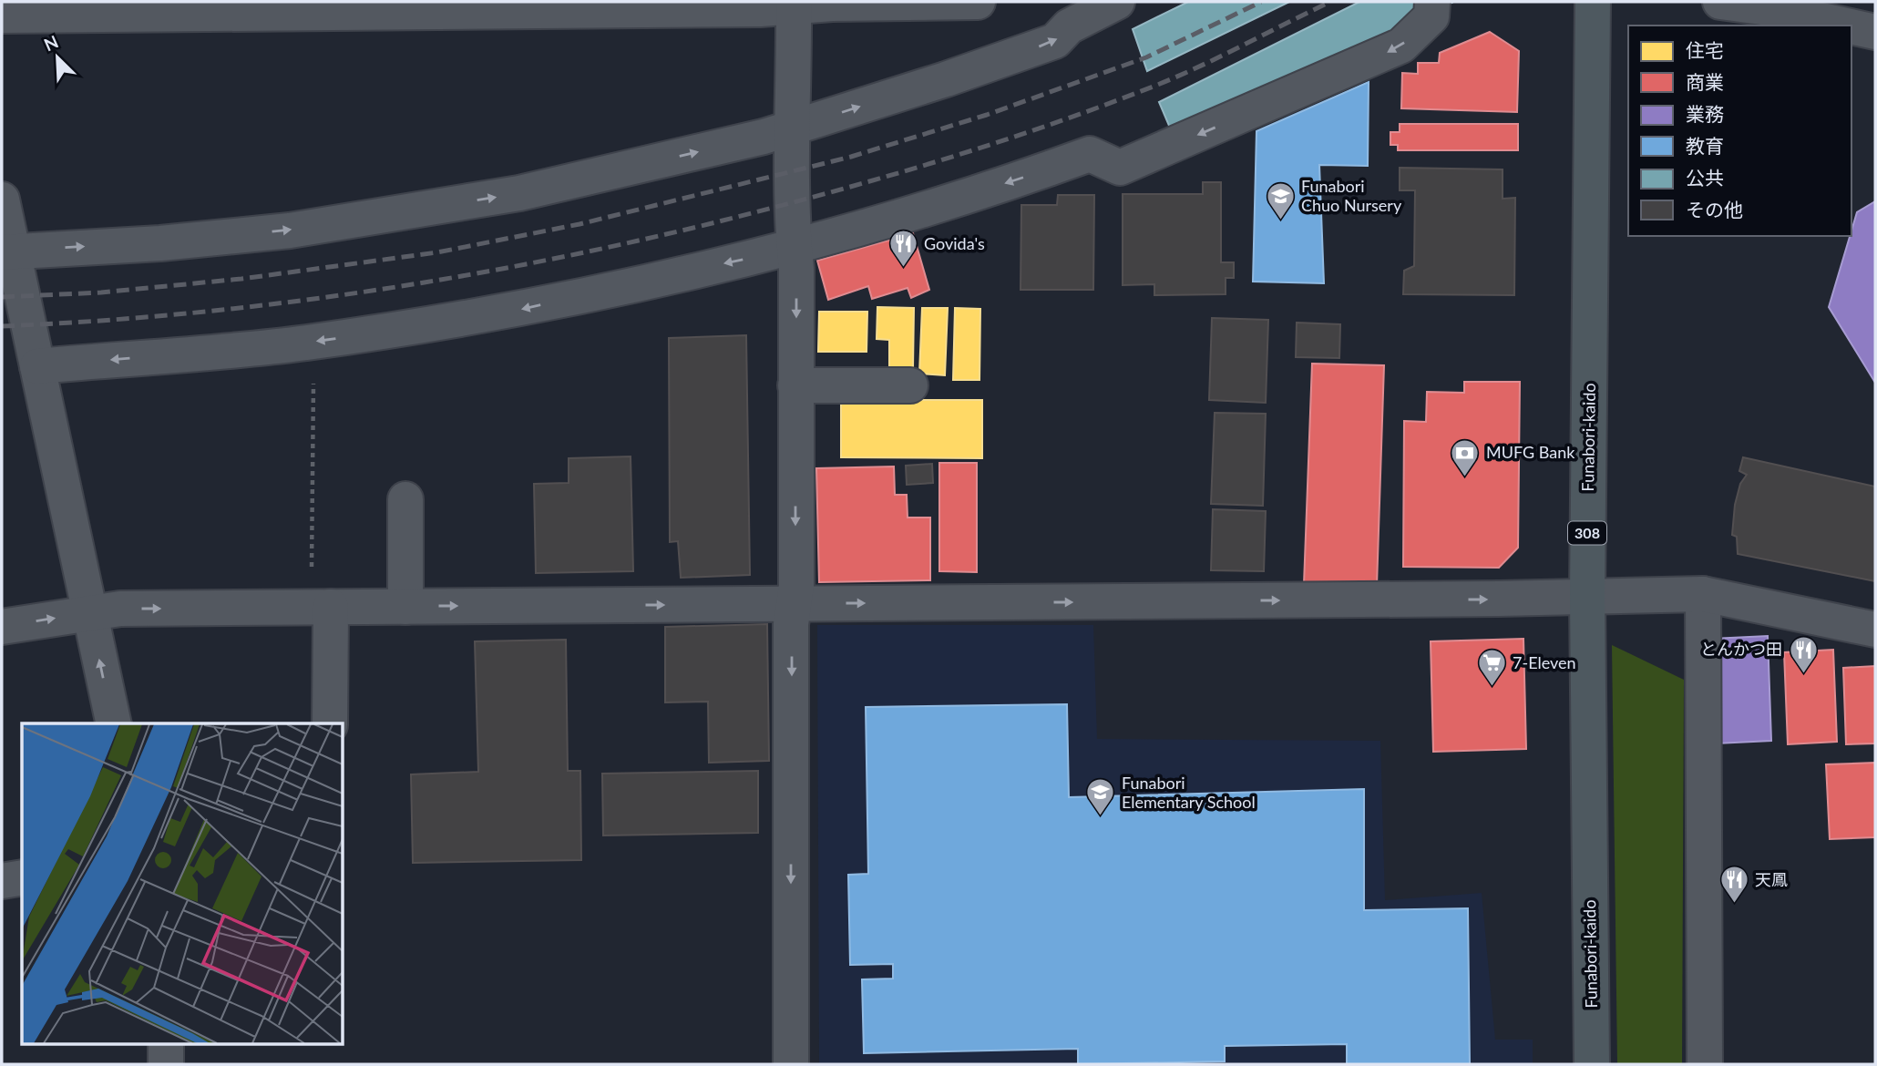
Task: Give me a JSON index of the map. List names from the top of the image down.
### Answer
{
  "streets": {
    "main road": ["Funabori-kaido", "308"]
  },
  "places": {
    "school or university": ["Funabori Chuo Nursery", "Funabori Elementary School"],
    "restaurant": ["Govida's", "とんかつ田", "天鳳"],
    "bank": ["MUFG Bank"],
    "supermarket": ["7-Eleven"]
  },
  "legend": [
    "住宅",
    "商業",
    "業務",
    "教育",
    "公共",
    "その他"
  ],
  "north": "top left"
}
